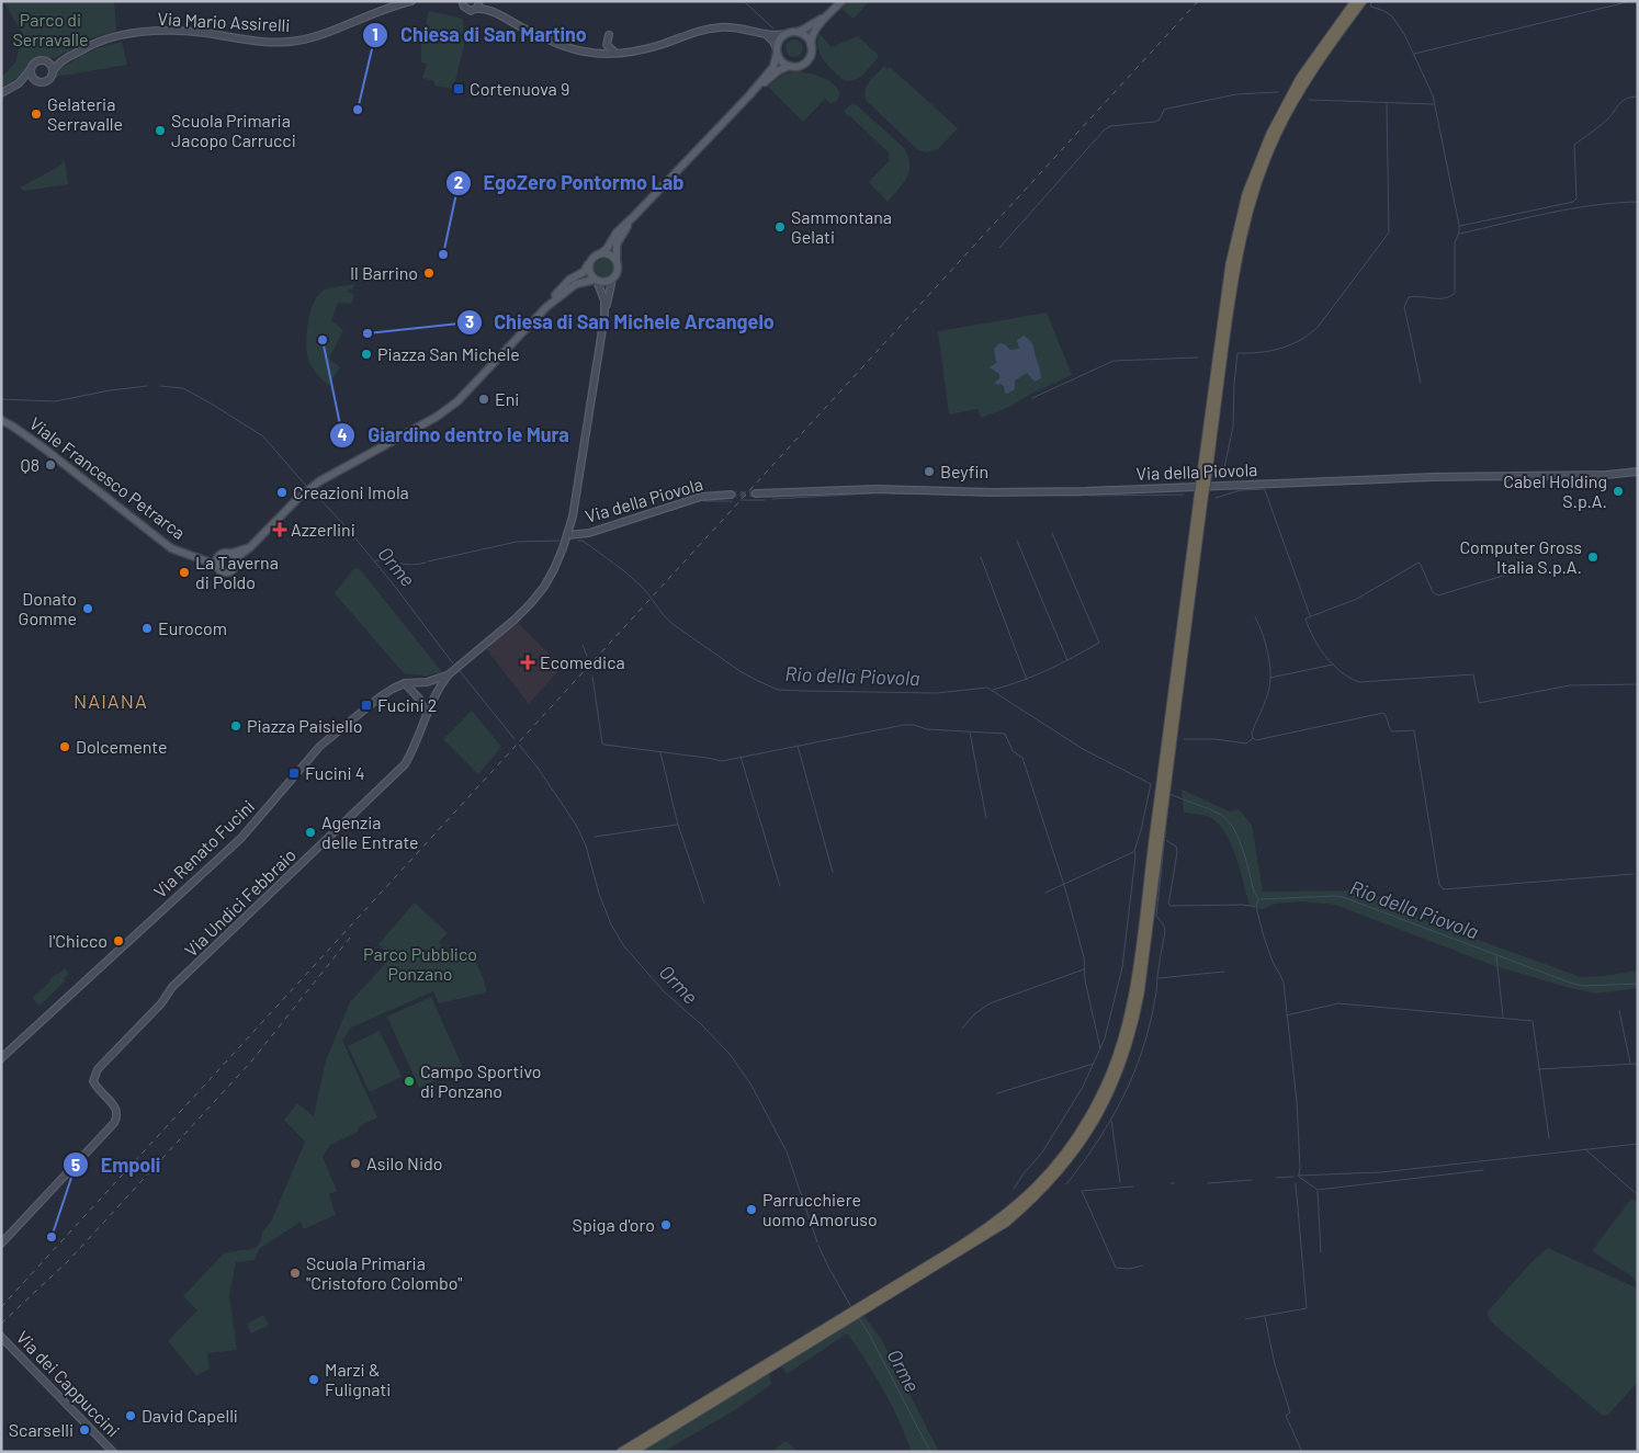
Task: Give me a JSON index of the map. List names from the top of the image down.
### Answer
{
  "streets": {
    "main road": [
      "Via Mario Assirelli",
      "Via della Piovola",
      "Viale Francesco Petrarca",
      "Via Renato Fucini",
      "Via Undici Febbraio",
      "Via dei Cappuccini"
    ]
  },
  "crossings": [
    ["Via Renato Fucini", "Via Undici Febbraio"]
  ],
  "districts": ["NAIANA"],
  "water": ["Orme", "Rio della Piovola"],
  "parks": ["Parco di Serravalle", "Parco Pubblico Ponzano"],
  "places": {
    "transit": ["Cortenuova 9", "Fucini 2", "Fucini 4"],
    "other": [
      "Chiesa di San Martino",
      "Gelateria Serravalle",
      "Scuola Primaria Jacopo Carrucci",
      "Sammontana Gelati",
      "EgoZero Pontormo Lab",
      "Il Barrino",
      "Chiesa di San Michele Arcangelo",
      "Giardino dentro le Mura",
      "Piazza San Michele",
      "Eni",
      "Q8",
      "Beyfin",
      "Cabel Holding S.p.A.",
      "Creazioni Imola",
      "Computer Gross Italia S.p.A.",
      "La Taverna di Poldo",
      "Donato Gomme",
      "Eurocom",
      "Piazza Paisiello",
      "Dolcemente",
      "Agenzia delle Entrate",
      "I'Chicco",
      "Campo Sportivo di Ponzano",
      "Asilo Nido",
      "Parrucchiere uomo Amoruso",
      "Spiga d'oro",
      "Empoli",
      "Scuola Primaria \"Cristoforo Colombo\"",
      "Marzi & Fulignati",
      "David Capelli",
      "Scarselli"
    ],
    "health": ["Azzerlini", "Ecomedica"]
  }
}
